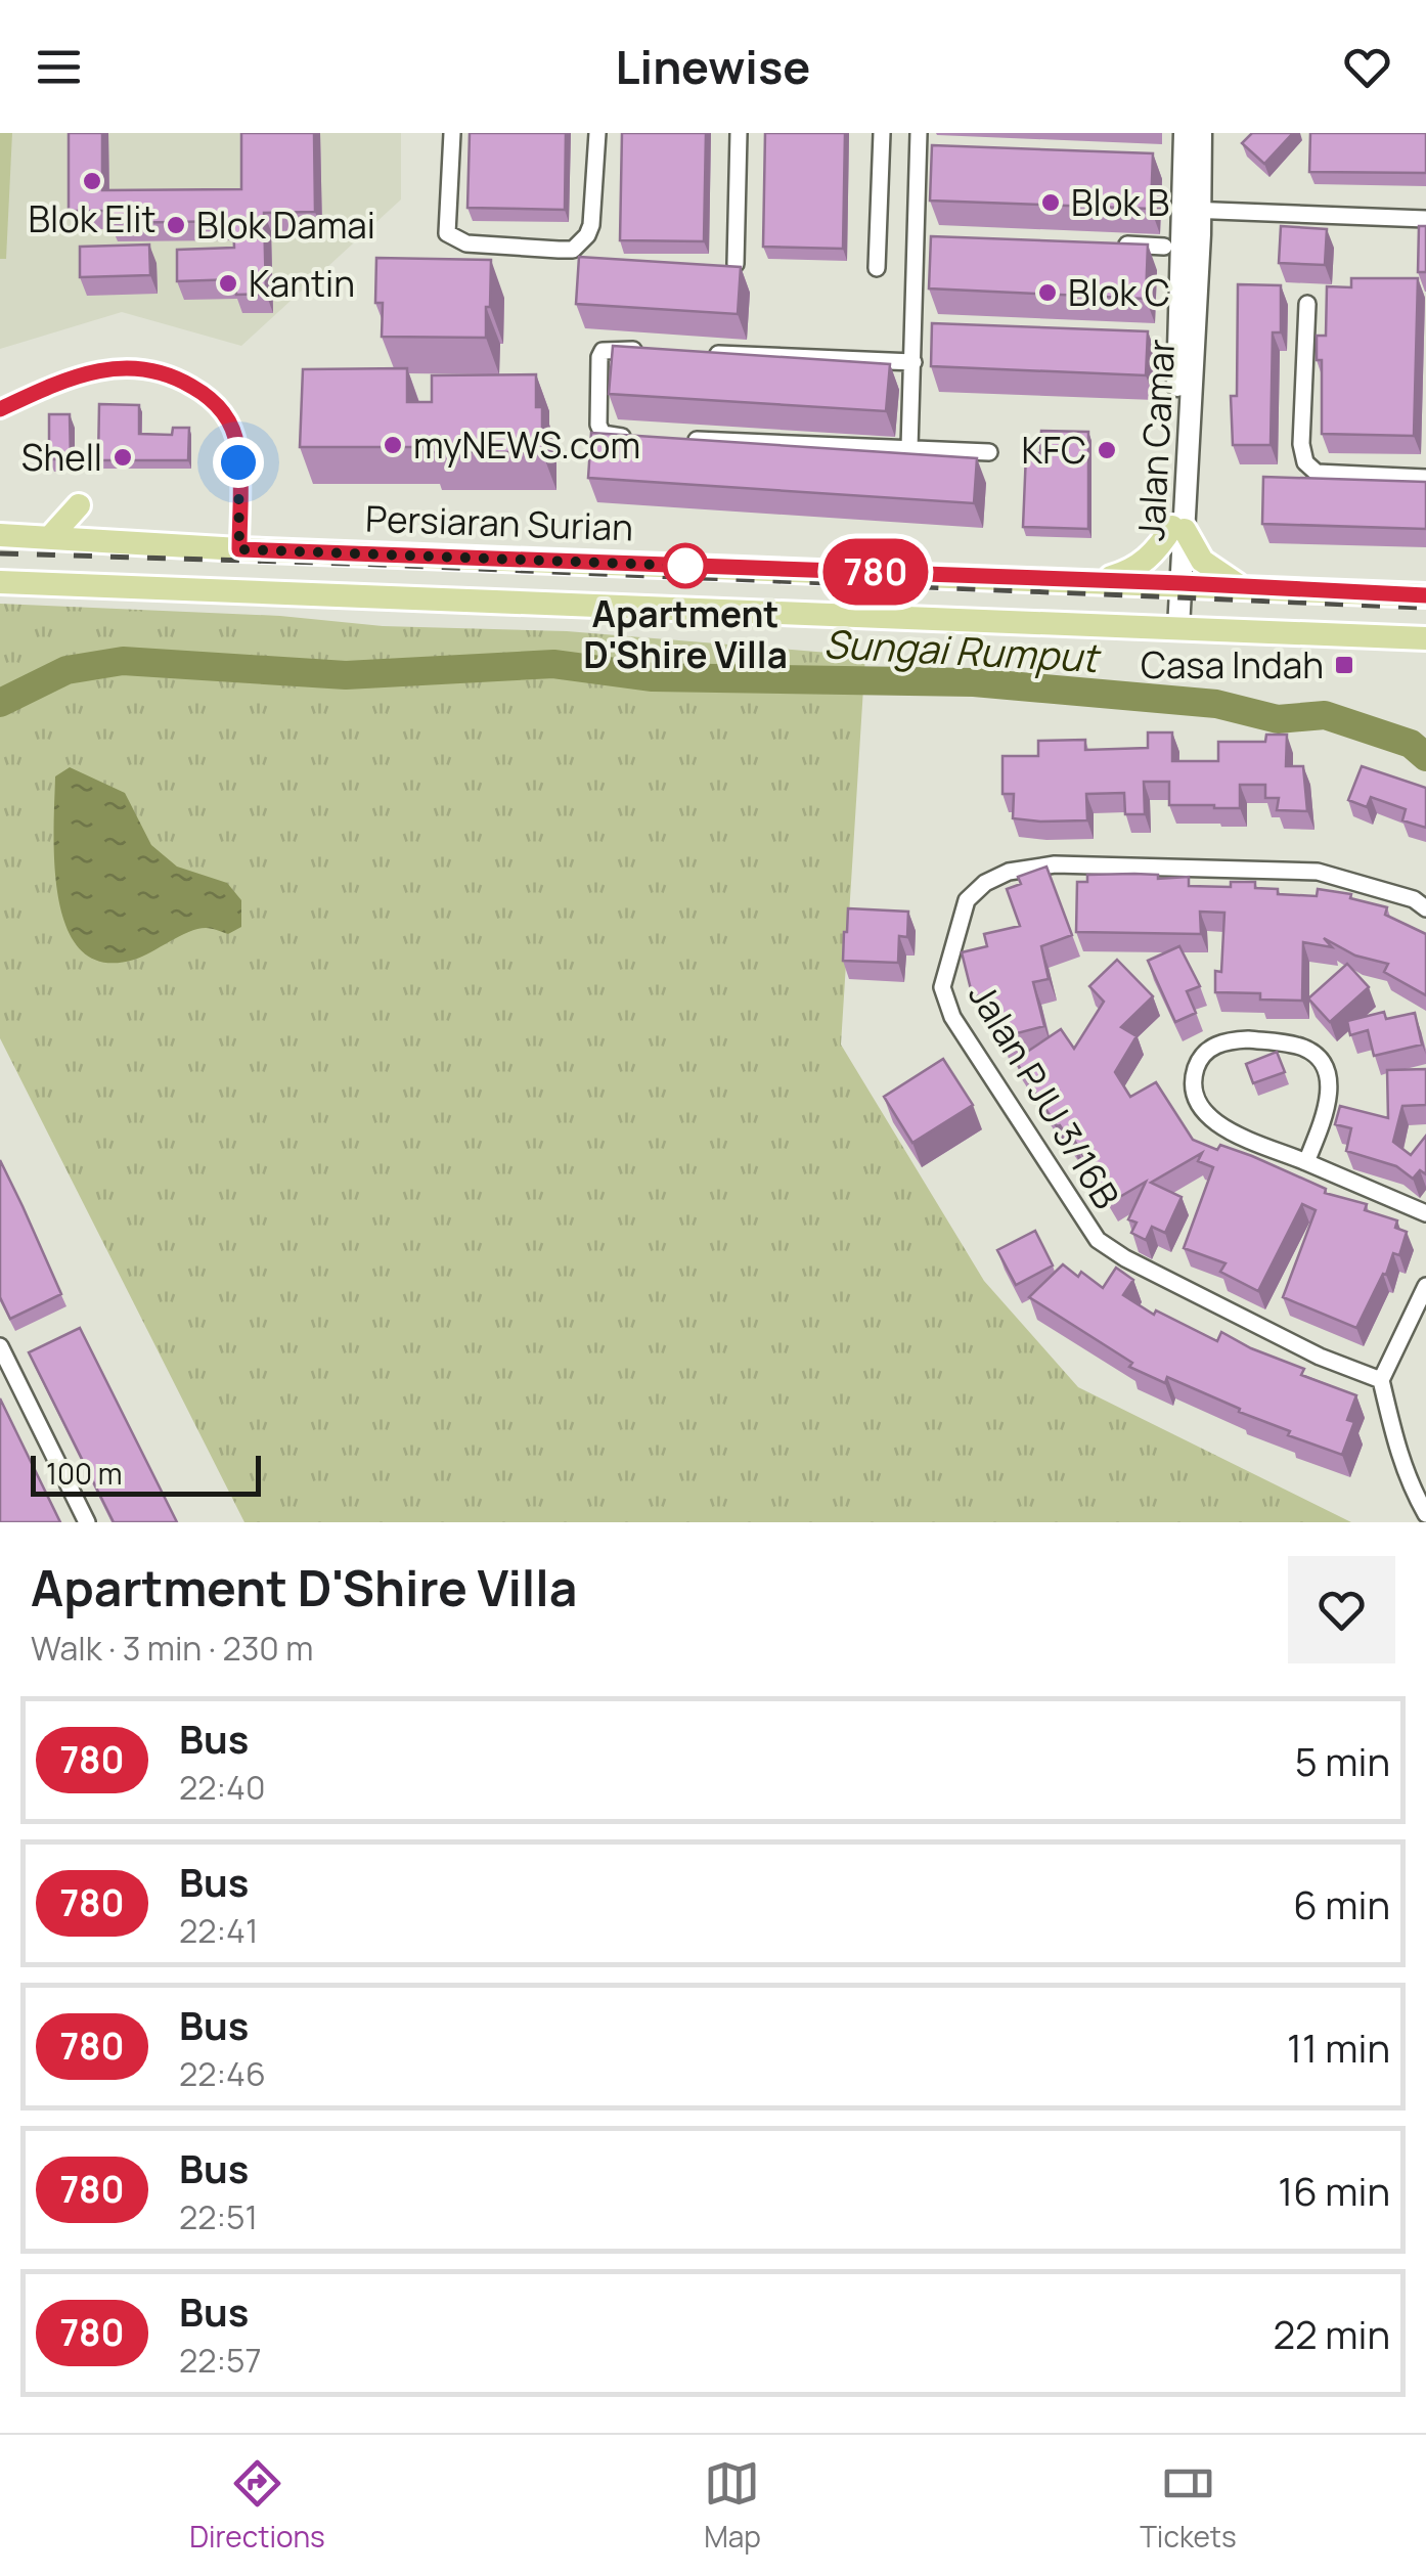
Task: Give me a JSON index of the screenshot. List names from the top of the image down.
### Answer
{
  "streets": {
    "main road": ["Persiaran Surian"],
    "street": ["Jalan Camar", "Jalan PJU 3/16B"]
  },
  "crossings": [
    ["Jalan Camar", "Persiaran Surian"]
  ],
  "water": ["Sungai Rumput"],
  "places": {
    "other": [
      "Blok Elit",
      "Blok B",
      "Blok Damai",
      "Kantin",
      "Blok C",
      "myNEWS.com",
      "KFC",
      "Shell",
      "Apartment D'Shire Villa"
    ],
    "transit": ["Casa Indah"]
  },
  "lines": ["bus line 780"],
  "scale_bar": "100 m",
  "page": {
    "header": "Linewise",
    "on_map": "780",
    "scale": "100 m",
    "heading": ["Apartment D'Shire Villa", "Walk · 3 min · 230 m"],
    "list": [
      {
        "mark": "780",
        "name": "Bus",
        "note": "22:40",
        "value": "5 min"
      },
      {
        "mark": "780",
        "name": "Bus",
        "note": "22:41",
        "value": "6 min"
      },
      {
        "mark": "780",
        "name": "Bus",
        "note": "22:46",
        "value": "11 min"
      },
      {
        "mark": "780",
        "name": "Bus",
        "note": "22:51",
        "value": "16 min"
      },
      {
        "mark": "780",
        "name": "Bus",
        "note": "22:57",
        "value": "22 min"
      }
    ],
    "tabs": ["Directions", "Map", "Tickets"]
  }
}
